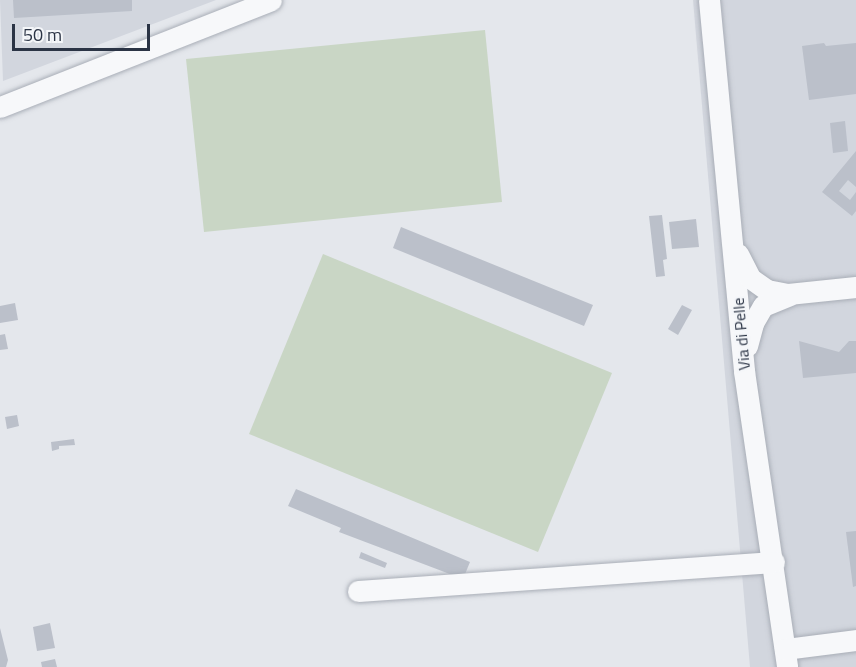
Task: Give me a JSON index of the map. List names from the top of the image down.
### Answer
{
  "streets": {
    "street": ["Via di Pelle"]
  },
  "scale_bar": "50 m"
}
